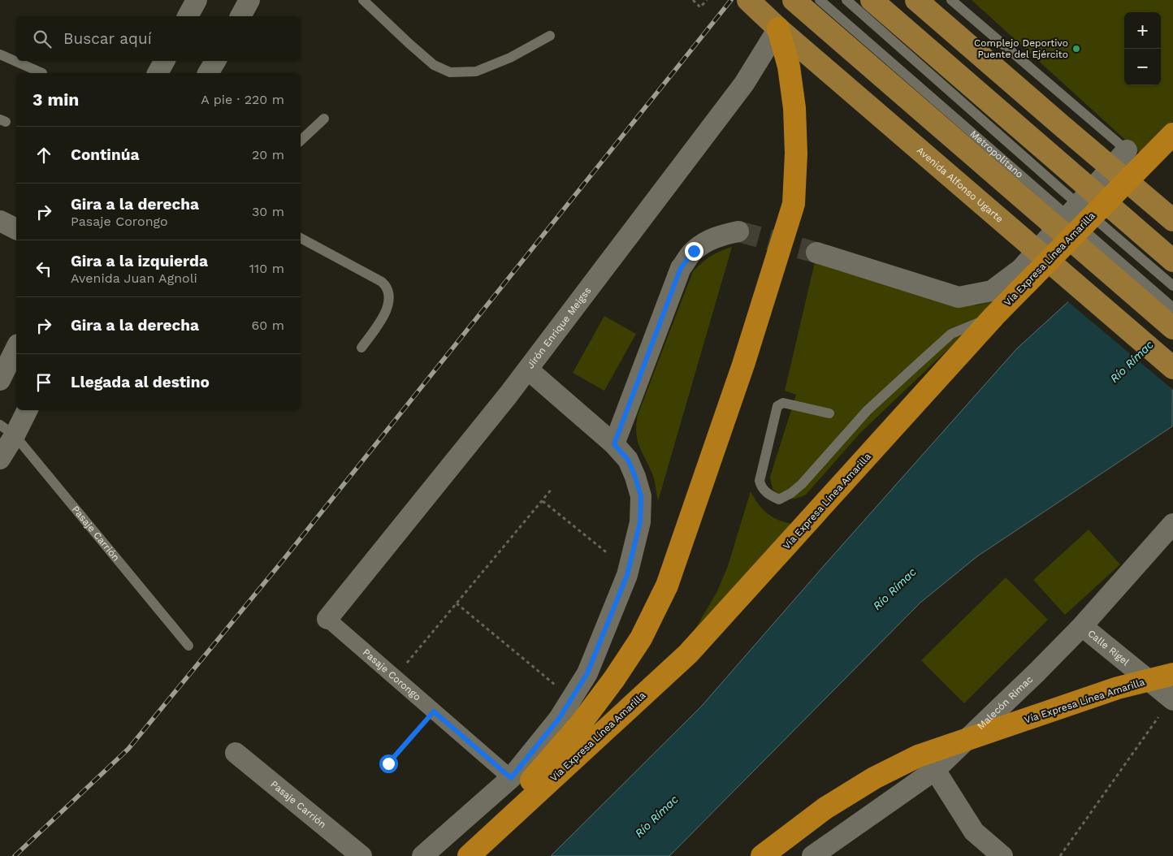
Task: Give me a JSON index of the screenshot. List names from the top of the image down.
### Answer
{
  "streets": {
    "highway": ["Vía Expresa Línea Amarilla"],
    "main road": ["Avenida Alfonso Ugarte"],
    "street": [
      "Jirón Enrique Meigss",
      "Pasaje Carrión",
      "Calle Rigel",
      "Pasaje Corongo",
      "Malecón Rimac"
    ],
    "lane": ["Metropolitano"]
  },
  "crossings": [
    ["Avenida Alfonso Ugarte", "Jirón Enrique Meigss"],
    ["Jirón Enrique Meigss", "Pasaje Corongo"],
    ["Calle Rigel", "Malecón Rimac"]
  ],
  "water": ["Río Rímac"],
  "places": ["Complejo Deportivo Puente del Ejército"],
  "page": {
    "map_buttons": ["+", "−"],
    "search": "Buscar aquí",
    "heading": ["3 min", "A pie · 220 m"],
    "list": [
      ["Continúa", "20 m"],
      ["Gira a la derecha", "Pasaje Corongo", "30 m"],
      ["Gira a la izquierda", "Avenida Juan Agnoli", "110 m"],
      ["Gira a la derecha", "60 m"],
      "Llegada al destino"
    ]
  }
}
